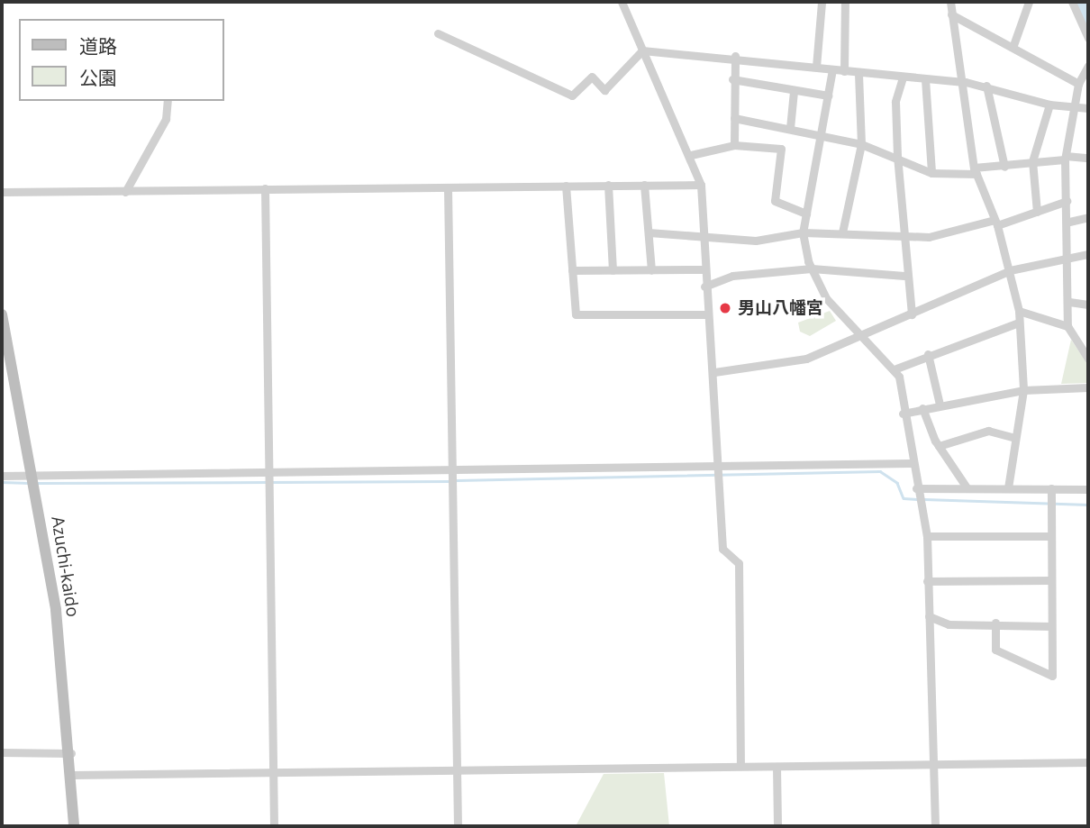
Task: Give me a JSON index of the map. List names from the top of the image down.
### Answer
{
  "streets": {
    "main road": ["Azuchi-kaido"]
  },
  "places": ["男山八幡宮"],
  "legend": ["道路", "公園"]
}
